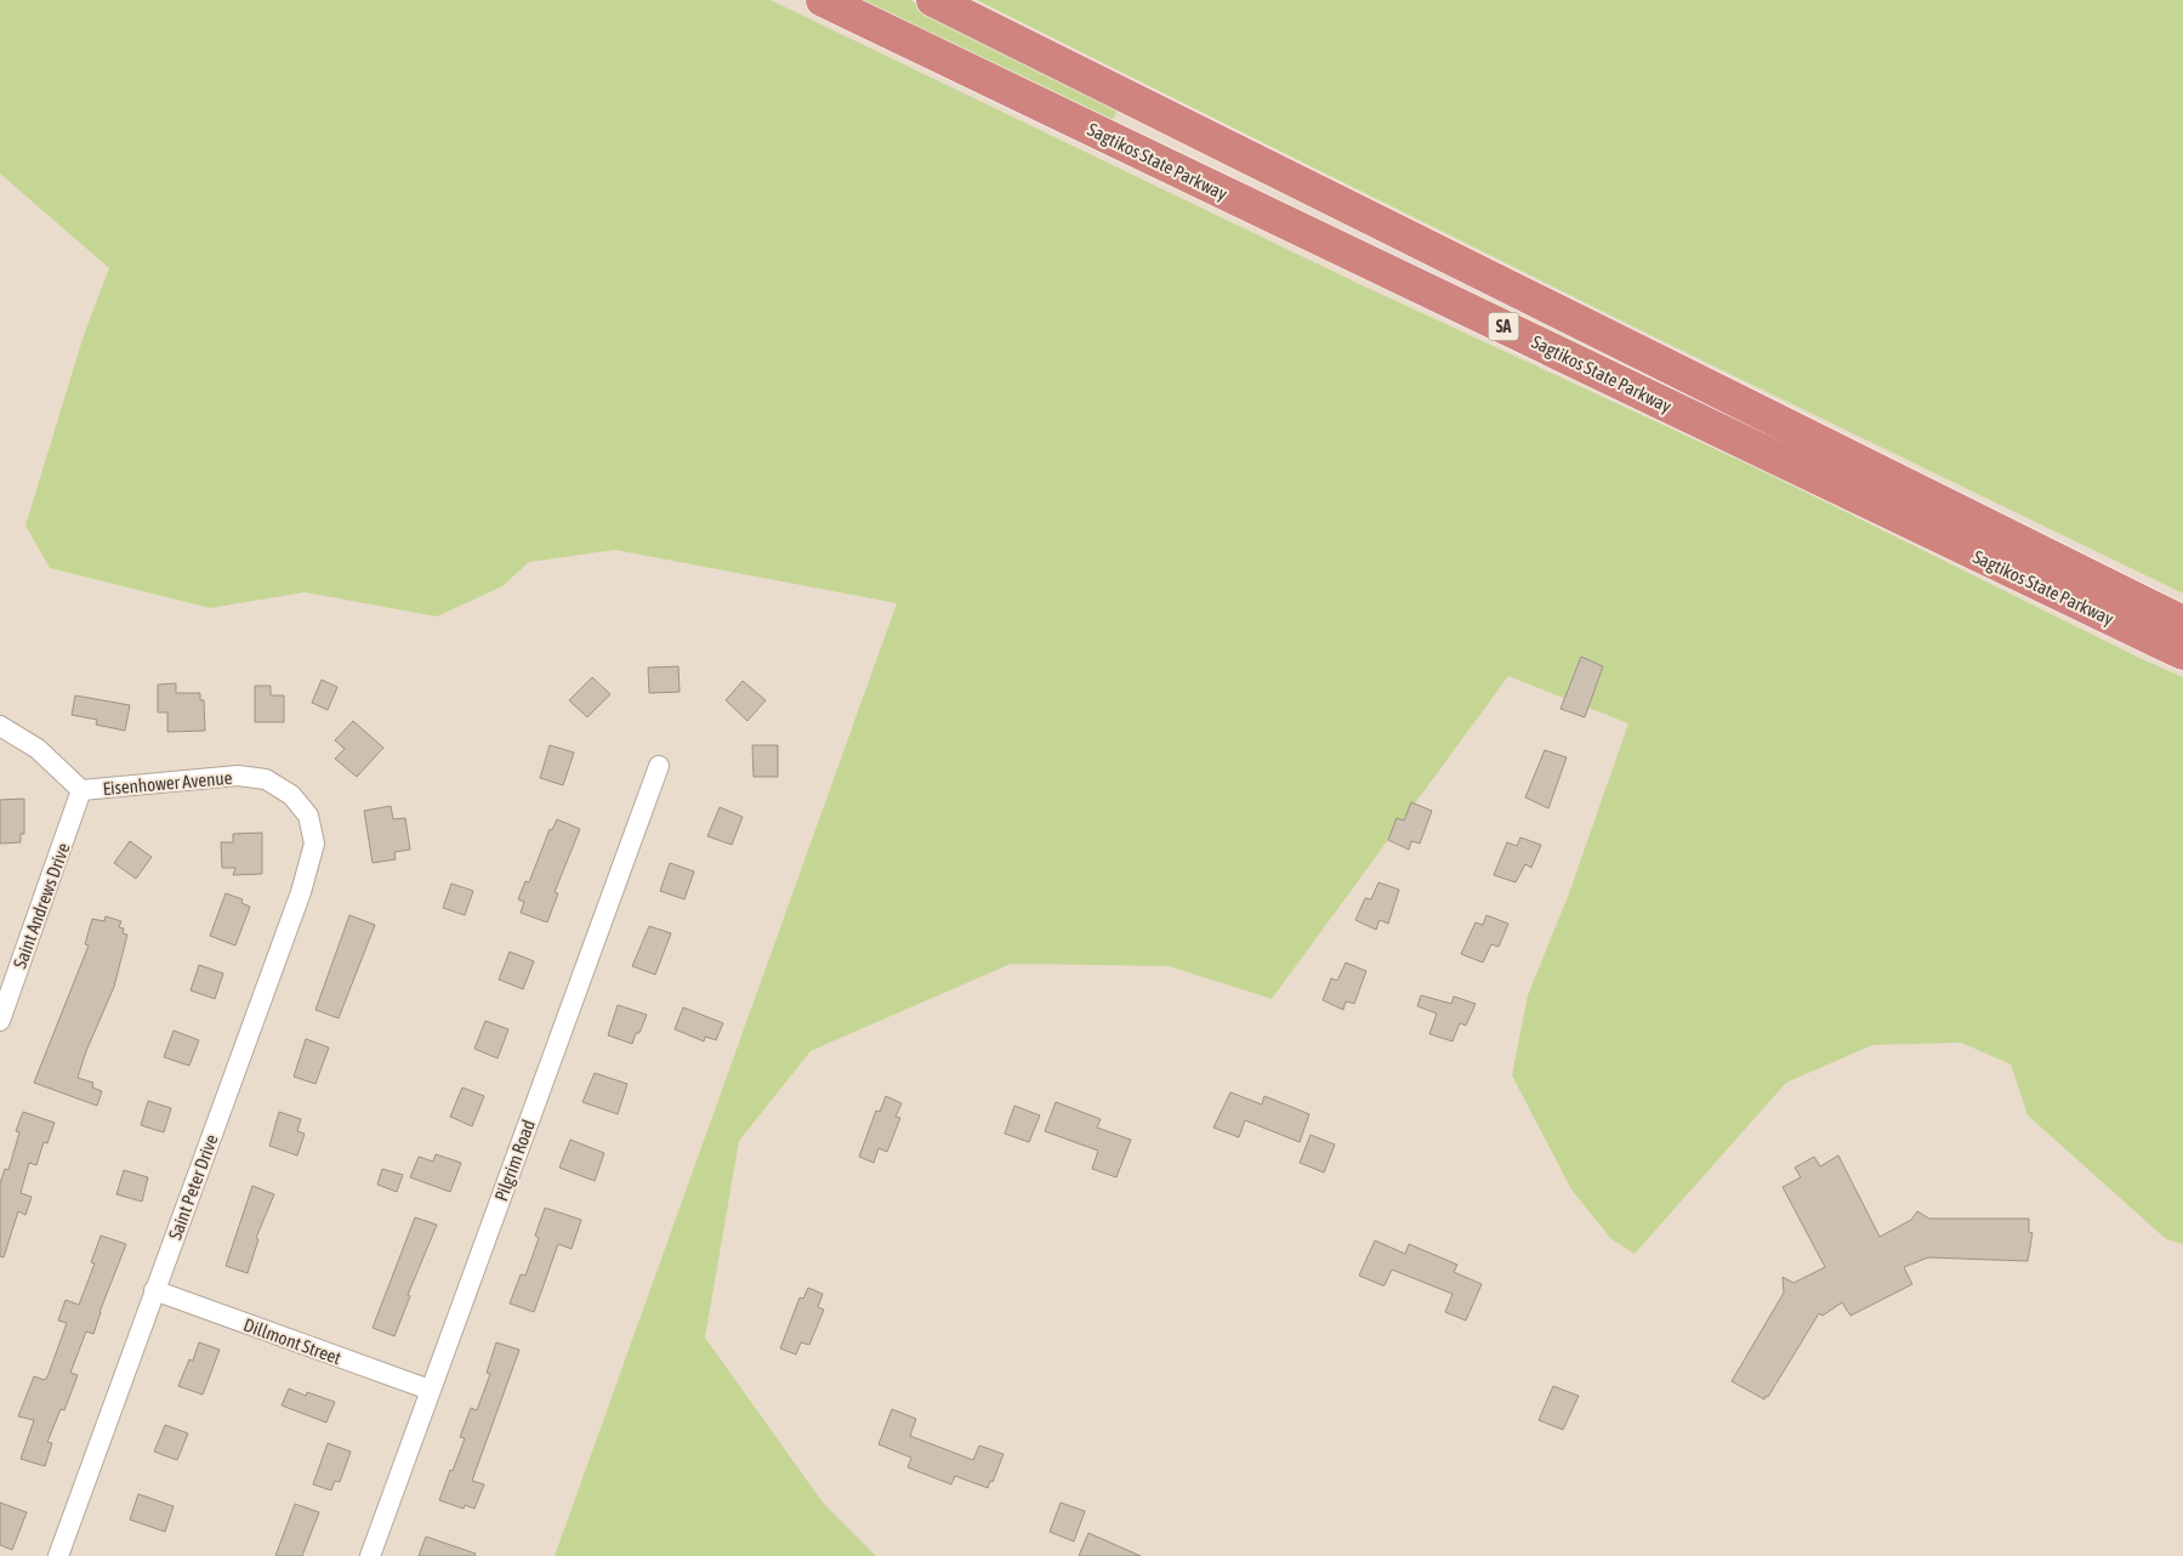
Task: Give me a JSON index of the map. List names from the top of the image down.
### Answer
{
  "streets": {
    "highway": ["Sagtikos State Parkway", "SA"],
    "street": [
      "Eisenhower Avenue",
      "Saint Andrews Drive",
      "Pilgrim Road",
      "Saint Peter Drive",
      "Dillmont Street"
    ]
  },
  "crossings": [
    ["Eisenhower Avenue", "Saint Andrews Drive"],
    ["Eisenhower Avenue", "Saint Peter Drive"],
    ["Pilgrim Road", "Dillmont Street"],
    ["Saint Peter Drive", "Dillmont Street"]
  ]
}
